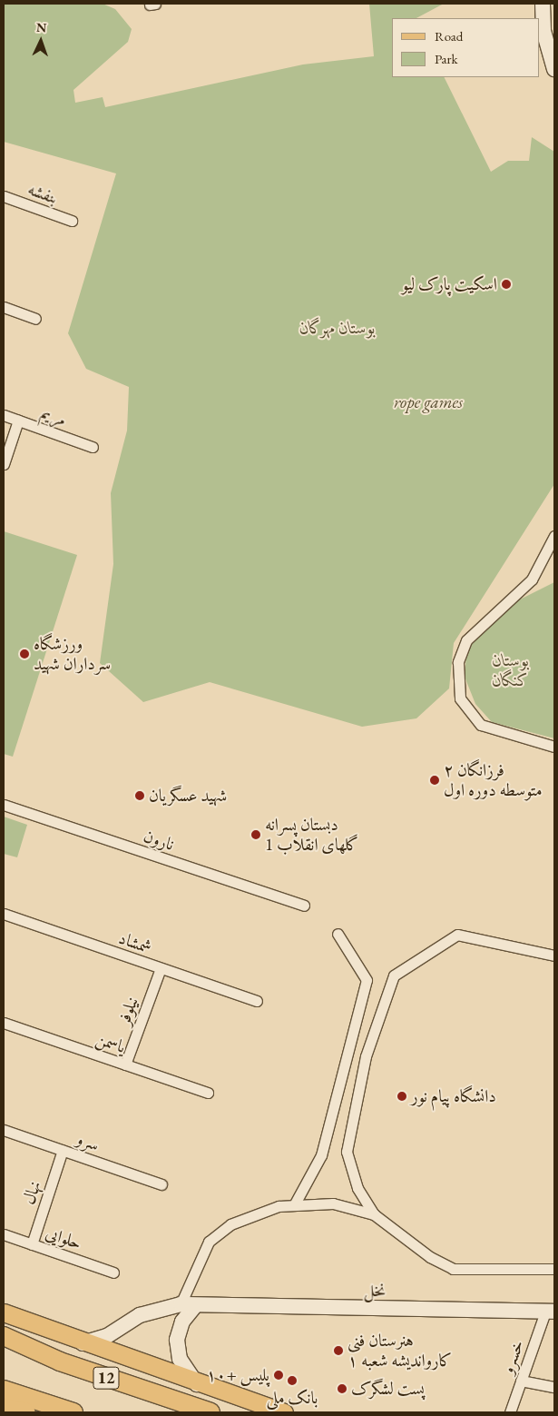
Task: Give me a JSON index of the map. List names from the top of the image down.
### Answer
{
  "streets": {
    "highway": ["12"],
    "main road": ["نخل"],
    "street": [
      "بنفشه",
      "مریم",
      "نارون",
      "شمشاد",
      "نیلوفر",
      "یاسمن",
      "سرو",
      "نهال",
      "حلوایی",
      "خسرو"
    ]
  },
  "crossings": [
    ["شمشاد", "نیلوفر"],
    ["نیلوفر", "یاسمن"],
    ["سرو", "نهال"],
    ["نهال", "حلوایی"],
    ["نخل", "خسرو"]
  ],
  "parks": ["بوستان مهرگان", "rope games", "بوستان کنگان"],
  "places": [
    "اسکیت پارک لیو",
    "ورزشگاه سرداران شهید",
    "فرزانگان ۲ متوسطه دوره اول",
    "شهید عسگریان",
    "دبستان پسرانه گلهای انقلاب 1",
    "دانشگاه پیام نور",
    "هنرستان فنی کارواندیشه شعبه ۱",
    "پلیس +۱۰",
    "بانک ملی",
    "پست لشگرک"
  ],
  "legend": ["Road", "Park"],
  "north": "top"
}
